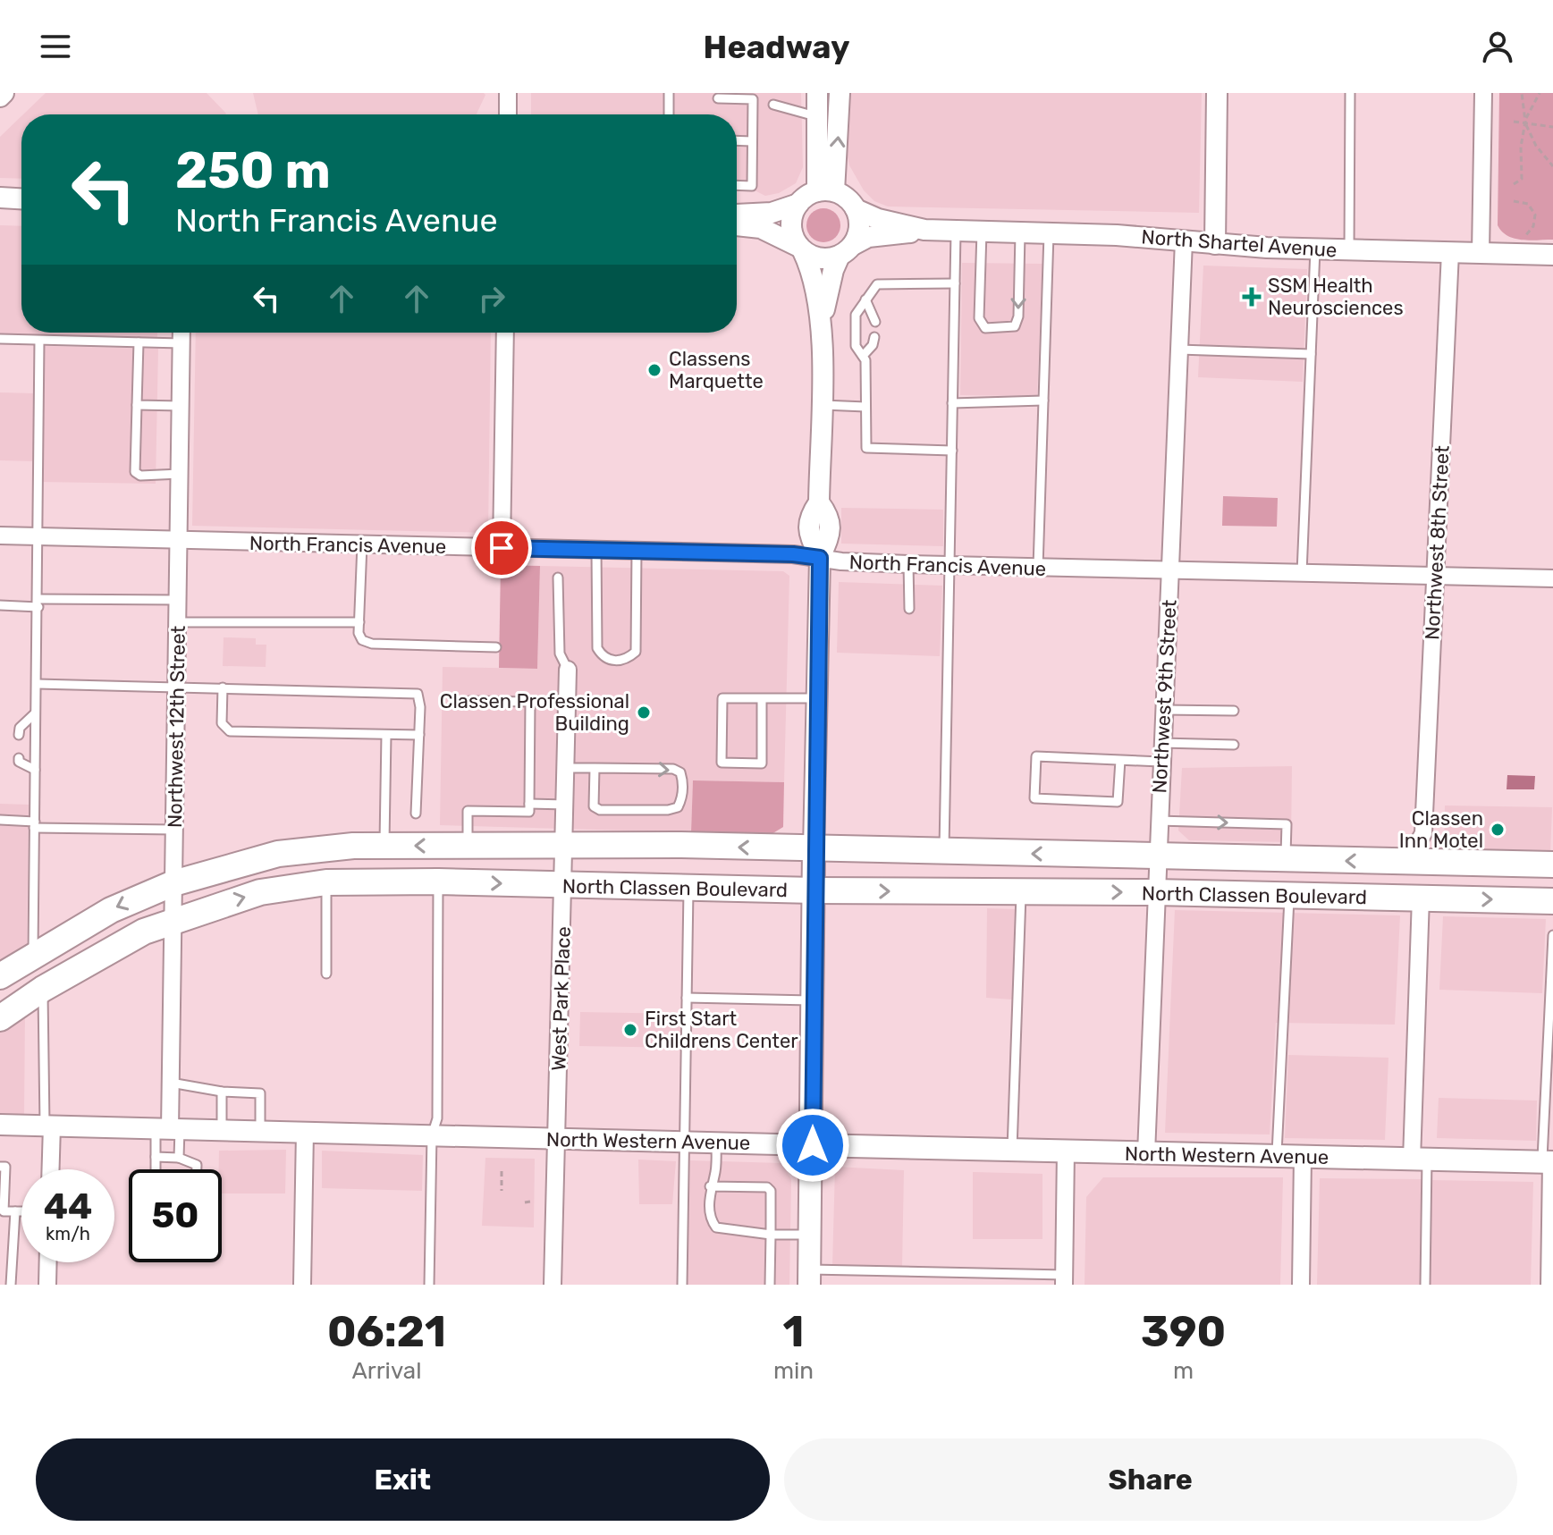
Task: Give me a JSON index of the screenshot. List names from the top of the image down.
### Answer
{
  "streets": {
    "main road": ["North Classen Boulevard", "North Western Avenue"],
    "street": [
      "North Shartel Avenue",
      "Northwest 8th Street",
      "North Francis Avenue",
      "Northwest 9th Street",
      "Northwest 12th Street",
      "West Park Place"
    ]
  },
  "crossings": [
    ["North Shartel Avenue", "Northwest 8th Street"],
    ["North Shartel Avenue", "Northwest 9th Street"],
    ["Northwest 8th Street", "North Francis Avenue"],
    ["North Francis Avenue", "Northwest 9th Street"],
    ["North Francis Avenue", "Northwest 12th Street"],
    ["Northwest 9th Street", "North Classen Boulevard"],
    ["Northwest 9th Street", "North Western Avenue"],
    ["Northwest 12th Street", "North Classen Boulevard"],
    ["Northwest 12th Street", "North Western Avenue"],
    ["North Classen Boulevard", "West Park Place"],
    ["West Park Place", "North Western Avenue"]
  ],
  "places": {
    "health": ["SSM Health Neurosciences"],
    "other": [
      "Classens Marquette",
      "Classen Professional Building",
      "Classen Inn Motel",
      "First Start Childrens Center"
    ]
  },
  "page": {
    "header": "Headway",
    "turn": ["250 m", "North Francis Avenue"],
    "speed": "44 km/h",
    "limit": "50",
    "eta": [
      "06:21",
      "Arrival",
      "1",
      "min",
      "390",
      "m"
    ],
    "buttons": ["Exit", "Share"]
  }
}
